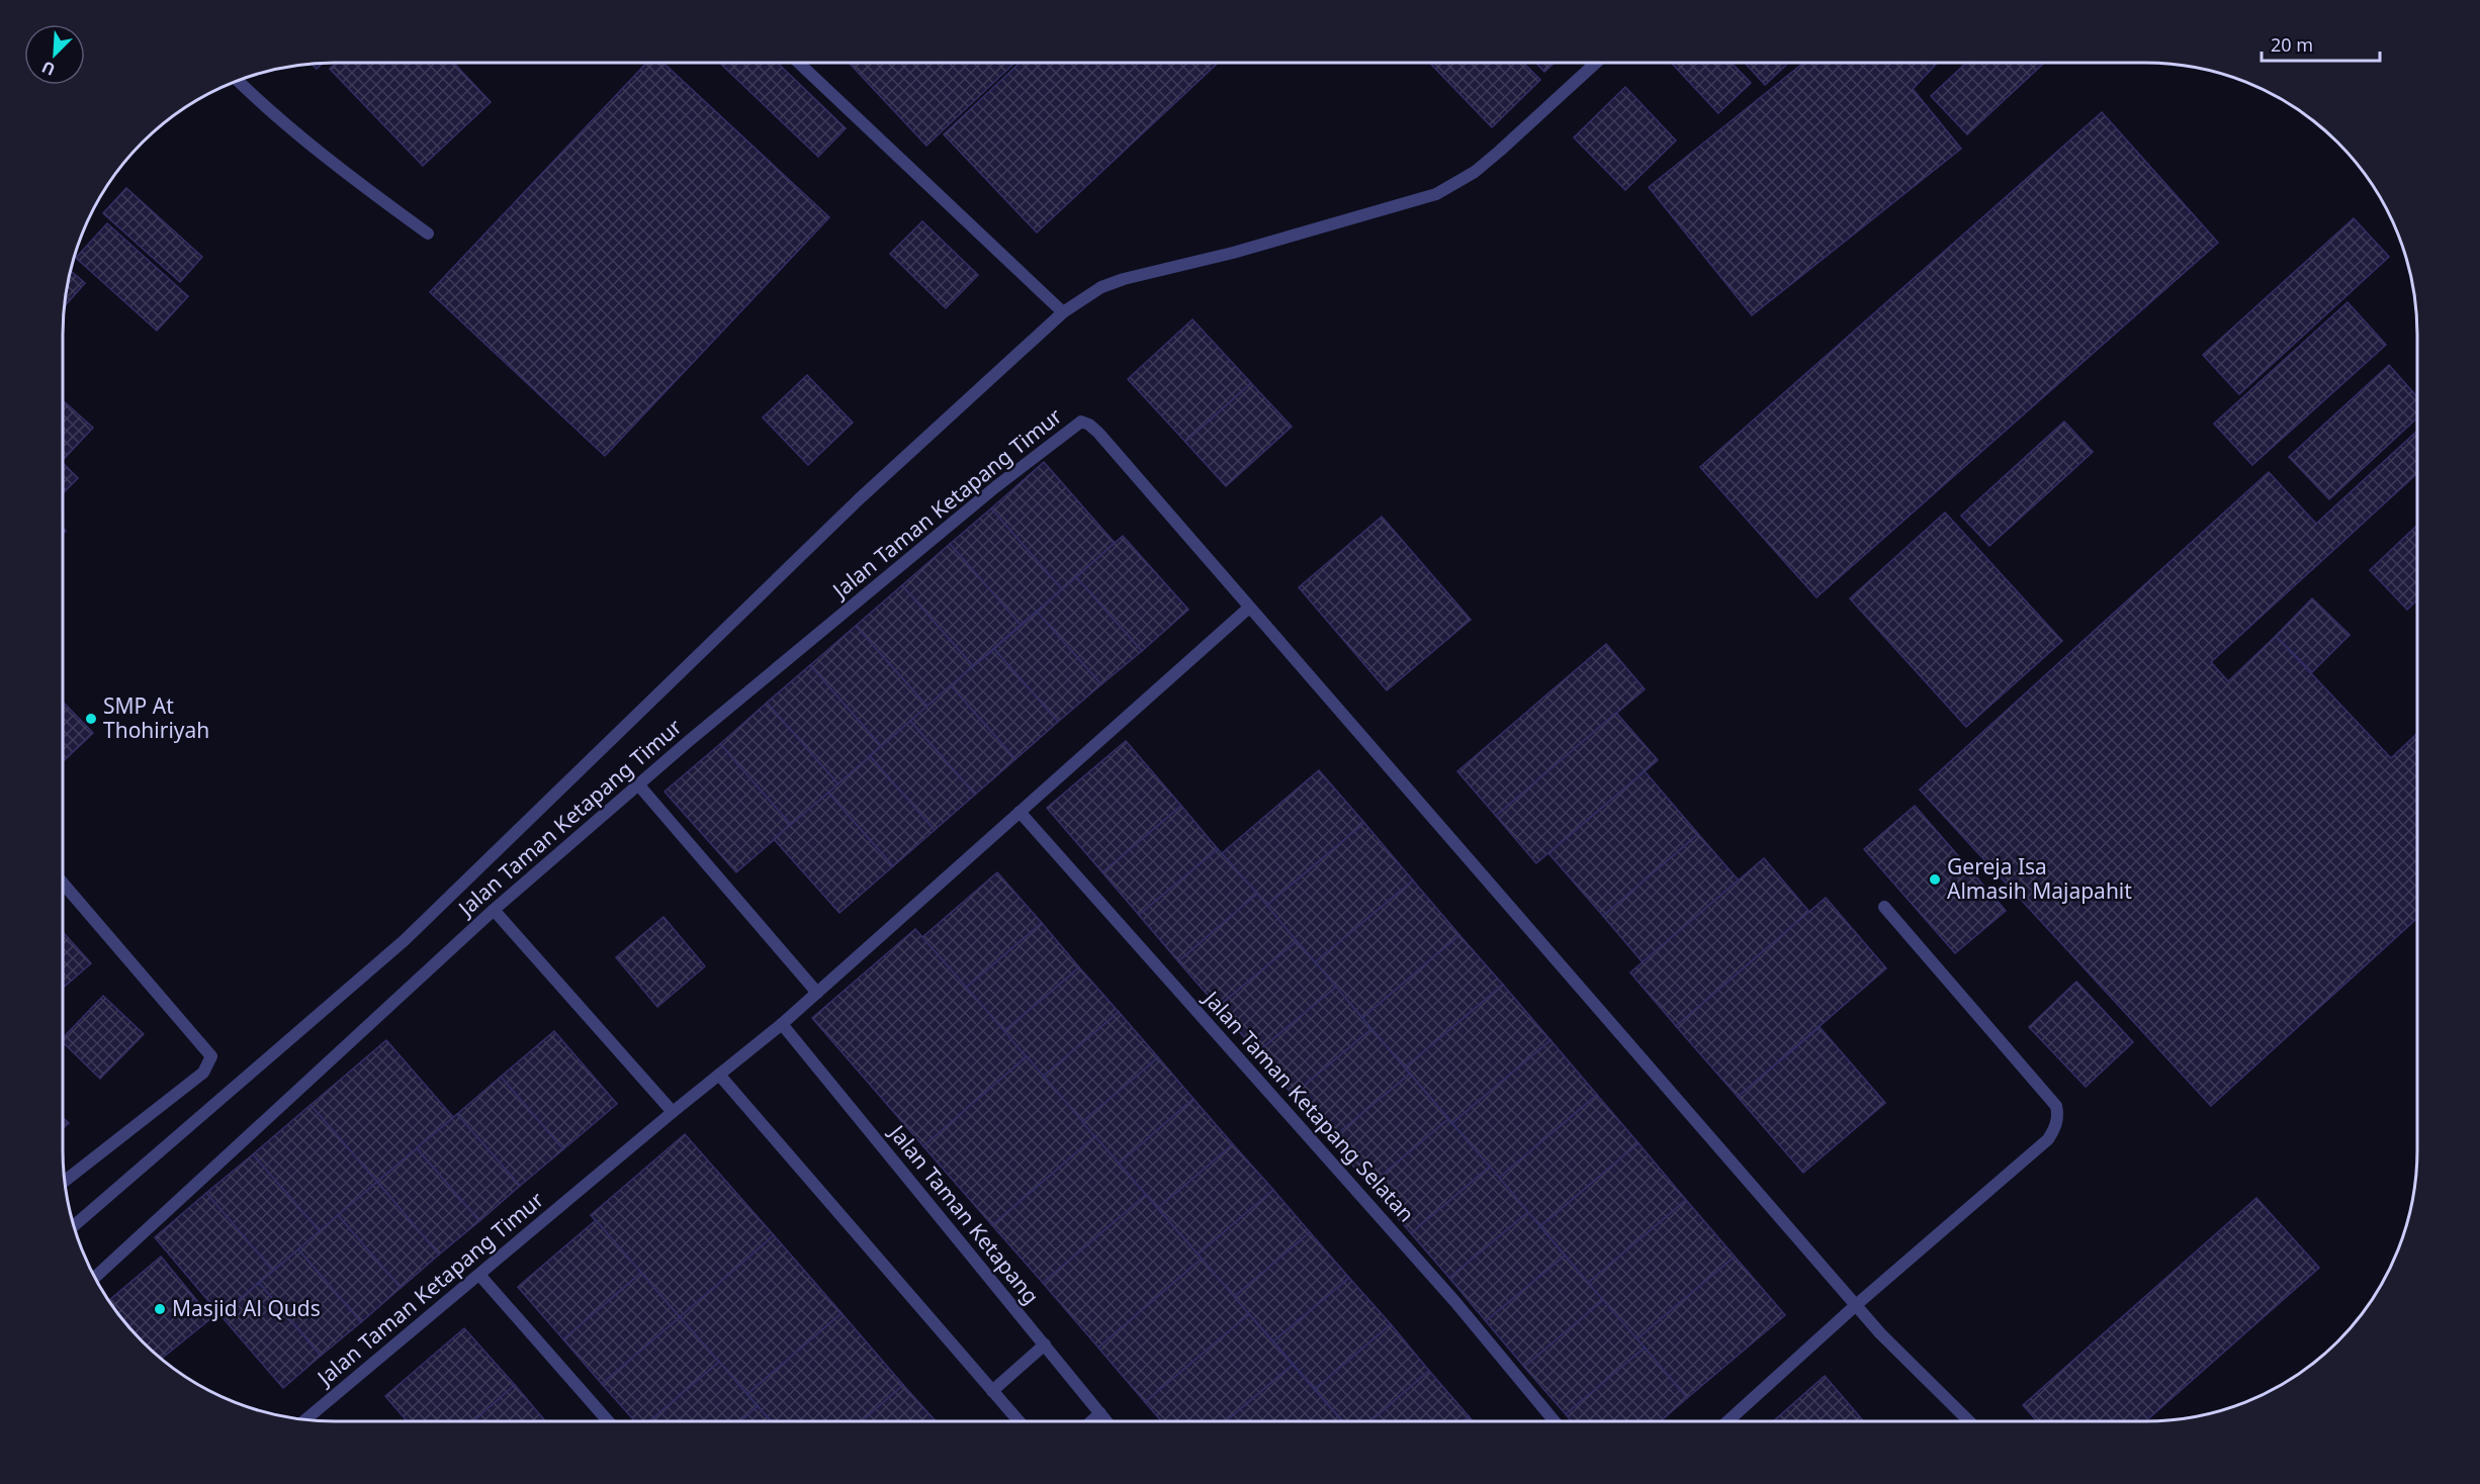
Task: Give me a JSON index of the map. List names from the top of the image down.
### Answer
{
  "streets": {
    "street": ["Jalan Taman Ketapang Timur", "Jalan Taman Ketapang Selatan", "Jalan Taman Ketapang"]
  },
  "crossings": [
    ["Jalan Taman Ketapang Timur", "Jalan Taman Ketapang Selatan"],
    ["Jalan Taman Ketapang Timur", "Jalan Taman Ketapang"]
  ],
  "places": ["SMP At Thohiriyah", "Gereja Isa Almasih Majapahit", "Masjid Al Quds"],
  "scale_bar": "20 m",
  "north": "bottom left"
}
